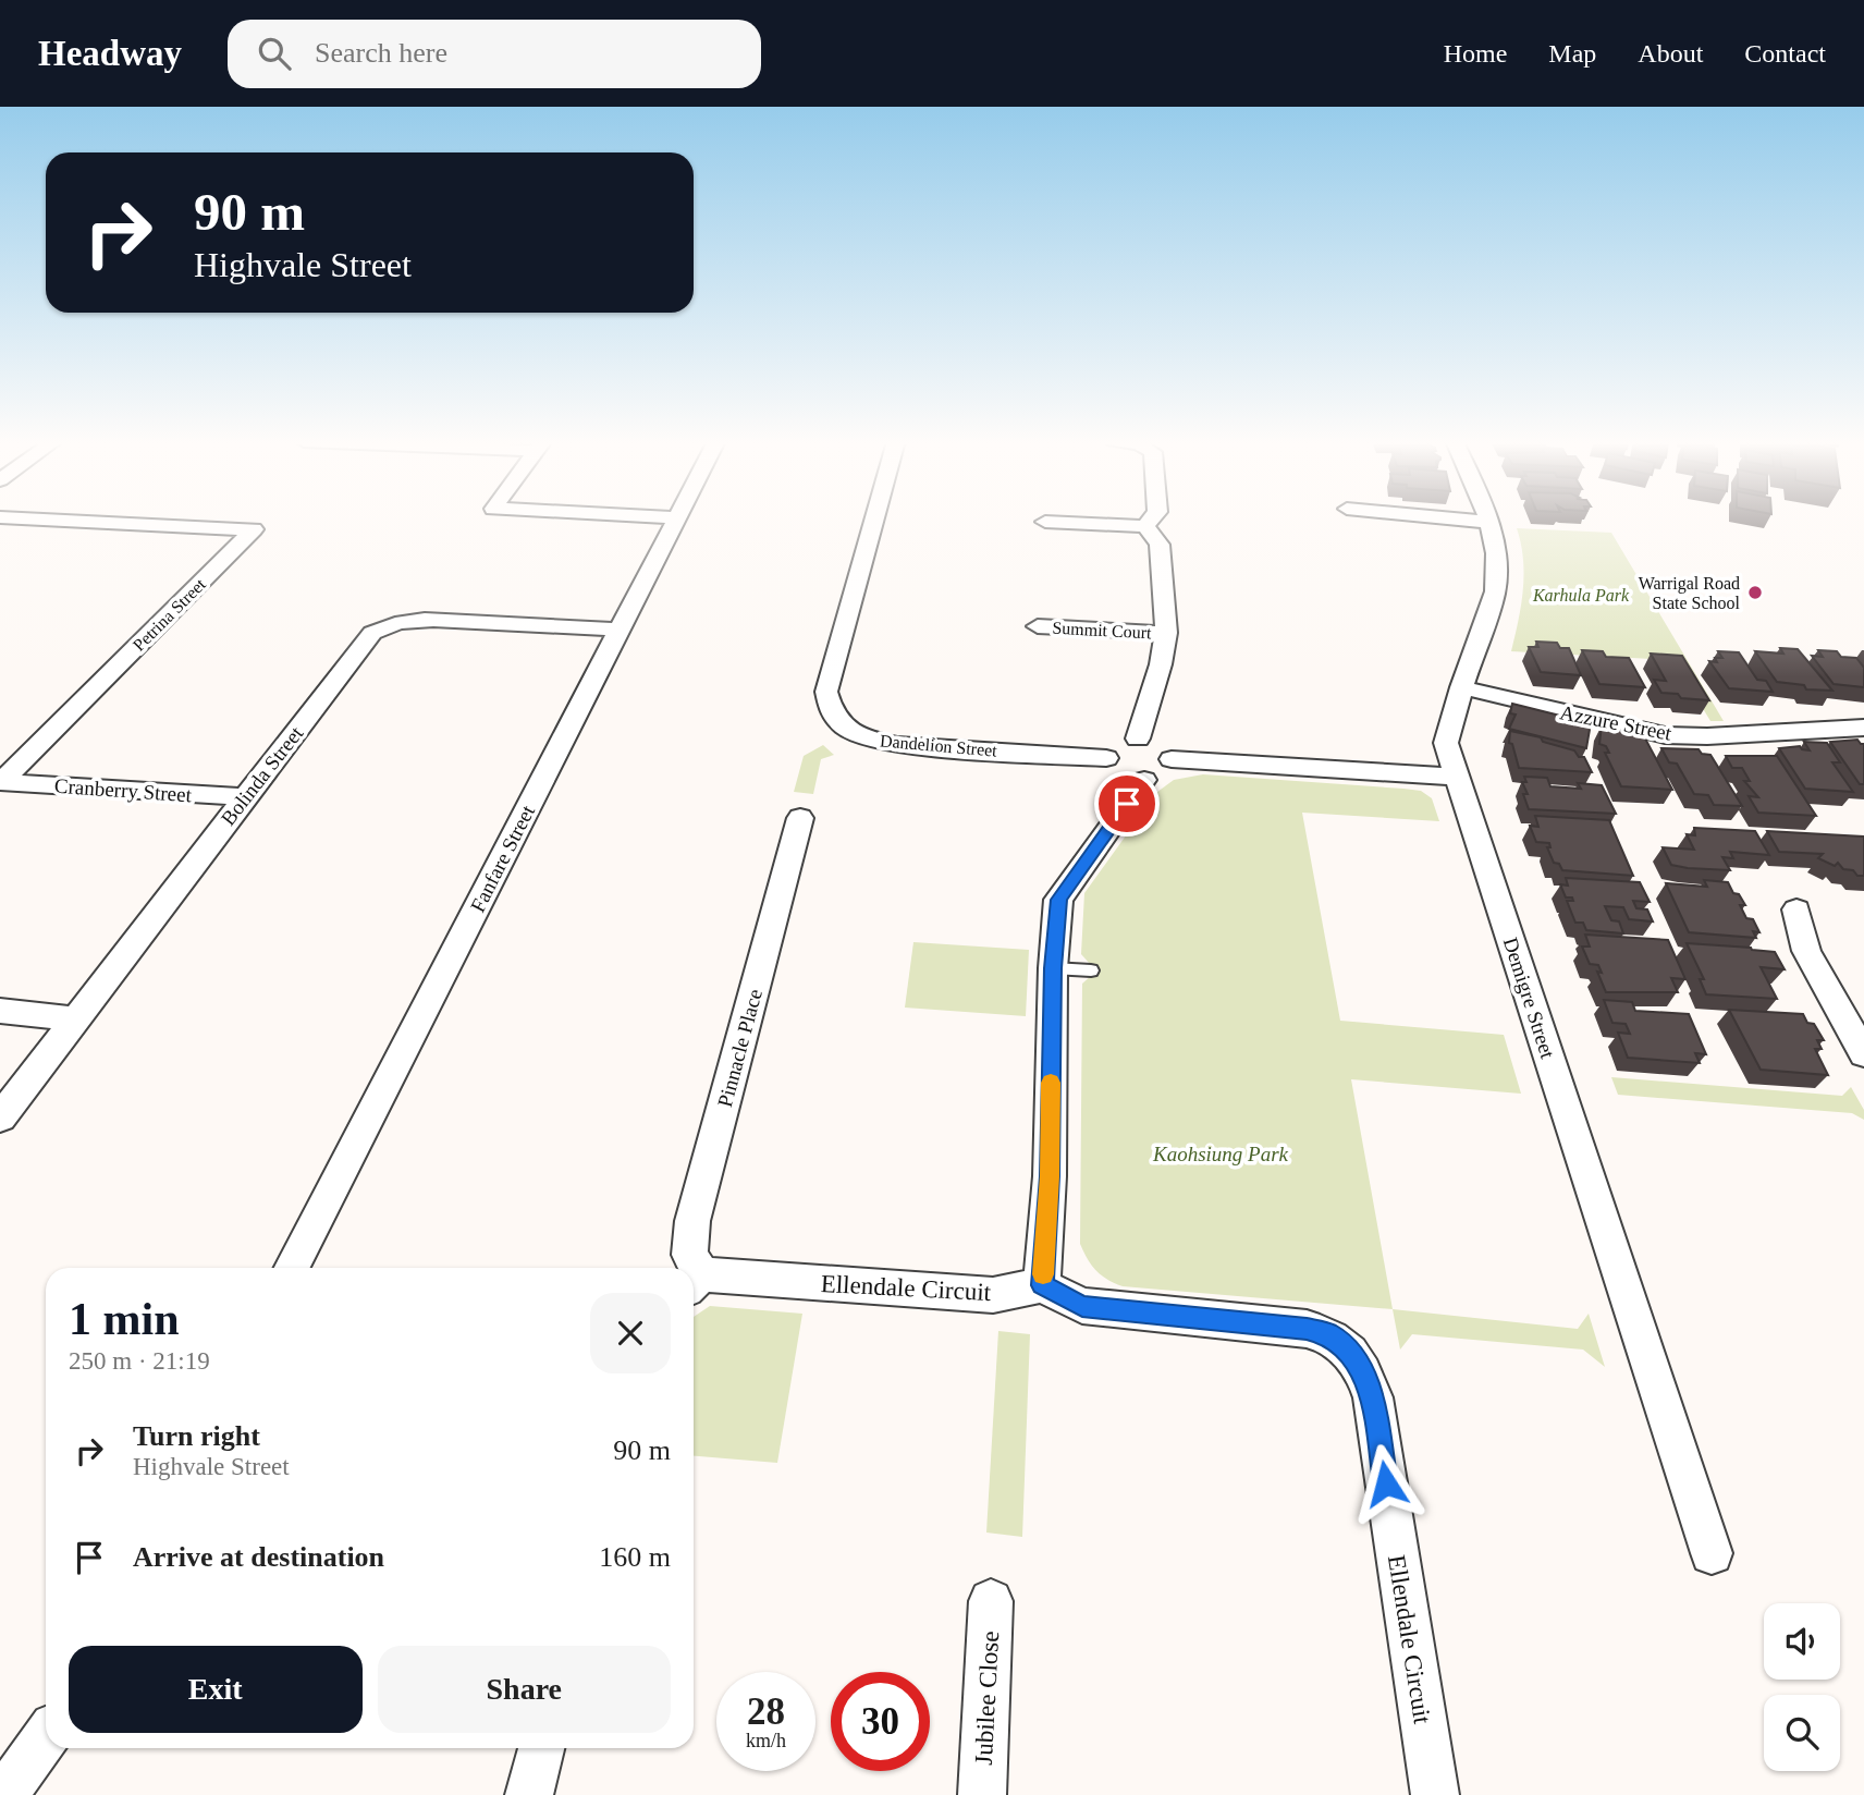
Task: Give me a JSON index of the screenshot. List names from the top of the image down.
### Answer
{
  "streets": {
    "street": [
      "Petrina Street",
      "Summit Court",
      "Azzure Street",
      "Dandelion Street",
      "Bolinda Street",
      "Cranberry Street",
      "Fanfare Street",
      "Demigre Street",
      "Pinnacle Place",
      "Ellendale Circuit",
      "Jubilee Close"
    ]
  },
  "crossings": [
    ["Petrina Street", "Cranberry Street"],
    ["Azzure Street", "Demigre Street"],
    ["Bolinda Street", "Cranberry Street"],
    ["Bolinda Street", "Fanfare Street"]
  ],
  "parks": ["Karhula Park", "Kaohsiung Park"],
  "places": ["Warrigal Road State School"],
  "page": {
    "header": "Headway",
    "search": "Search here",
    "nav": [
      "Home",
      "Map",
      "About",
      "Contact"
    ],
    "turn": ["90 m", "Highvale Street"],
    "heading": ["1 min", "250 m · 21:19"],
    "list": [
      {
        "name": "Turn right",
        "note": "Highvale Street",
        "value": "90 m"
      },
      {
        "name": "Arrive at destination",
        "value": "160 m"
      }
    ],
    "buttons": ["Exit", "Share"],
    "speed": "28 km/h",
    "limit": "30"
  }
}
